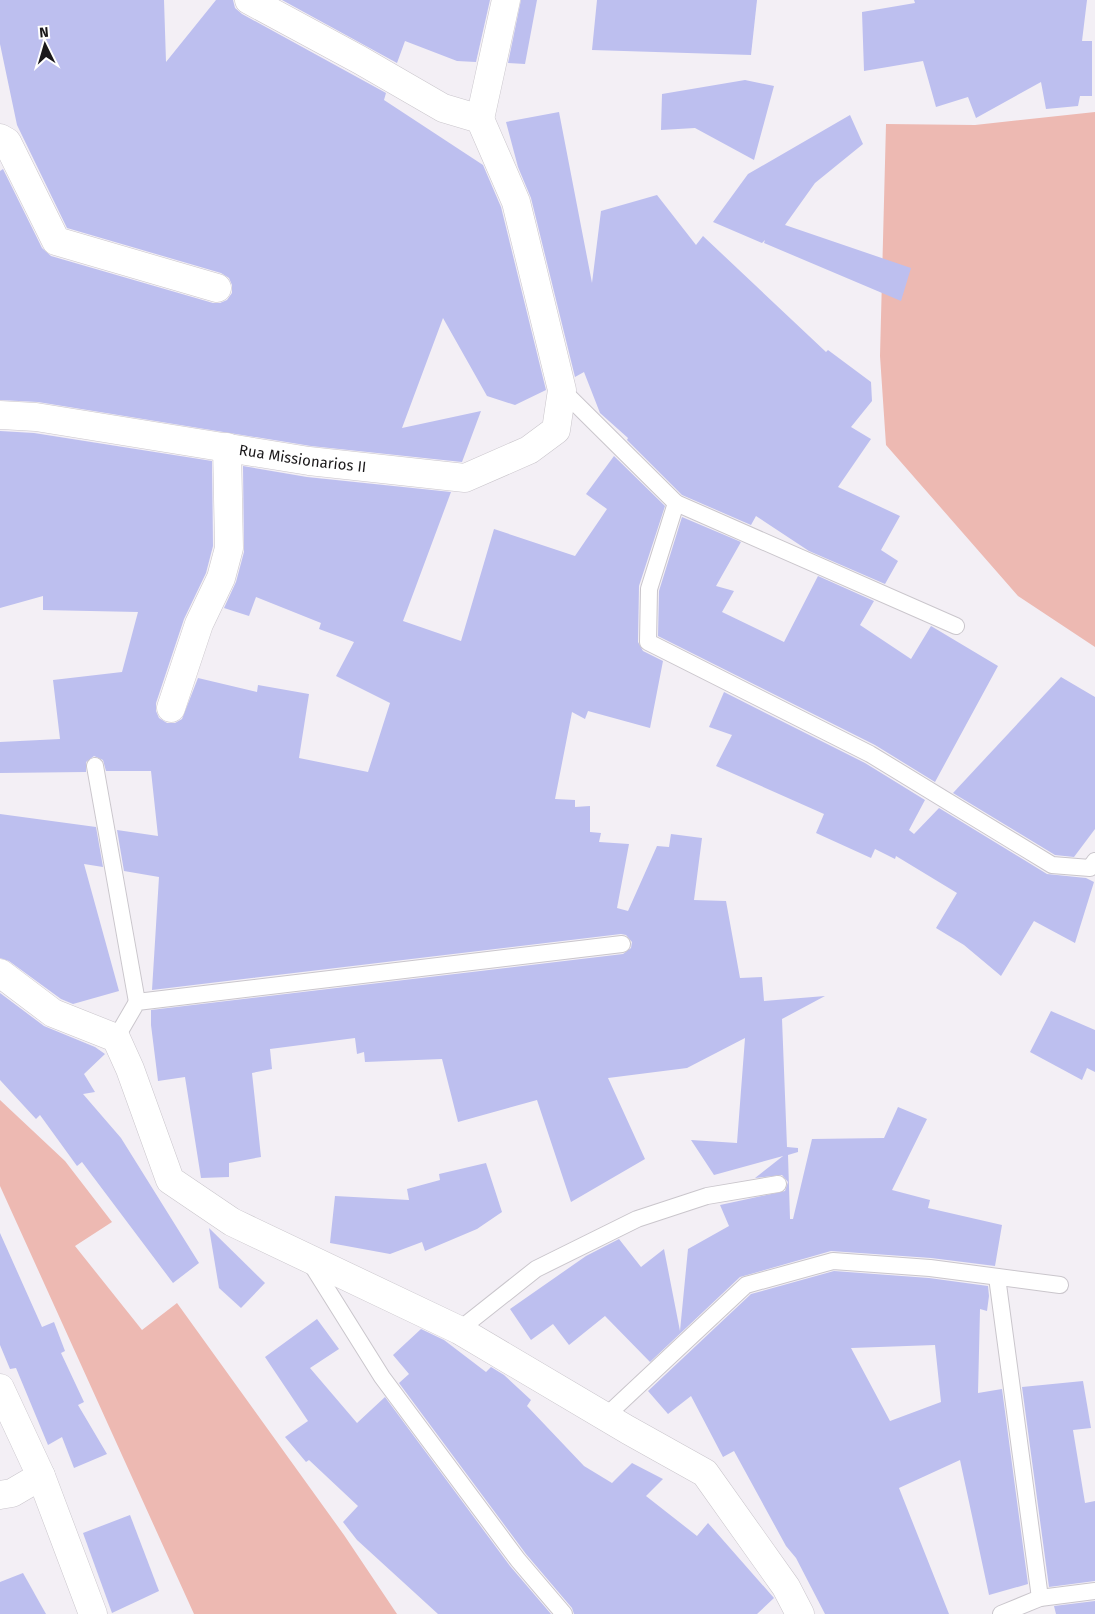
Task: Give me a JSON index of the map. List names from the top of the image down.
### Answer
{
  "streets": {
    "street": ["Rua Missionarios II"]
  },
  "north": "top"
}
